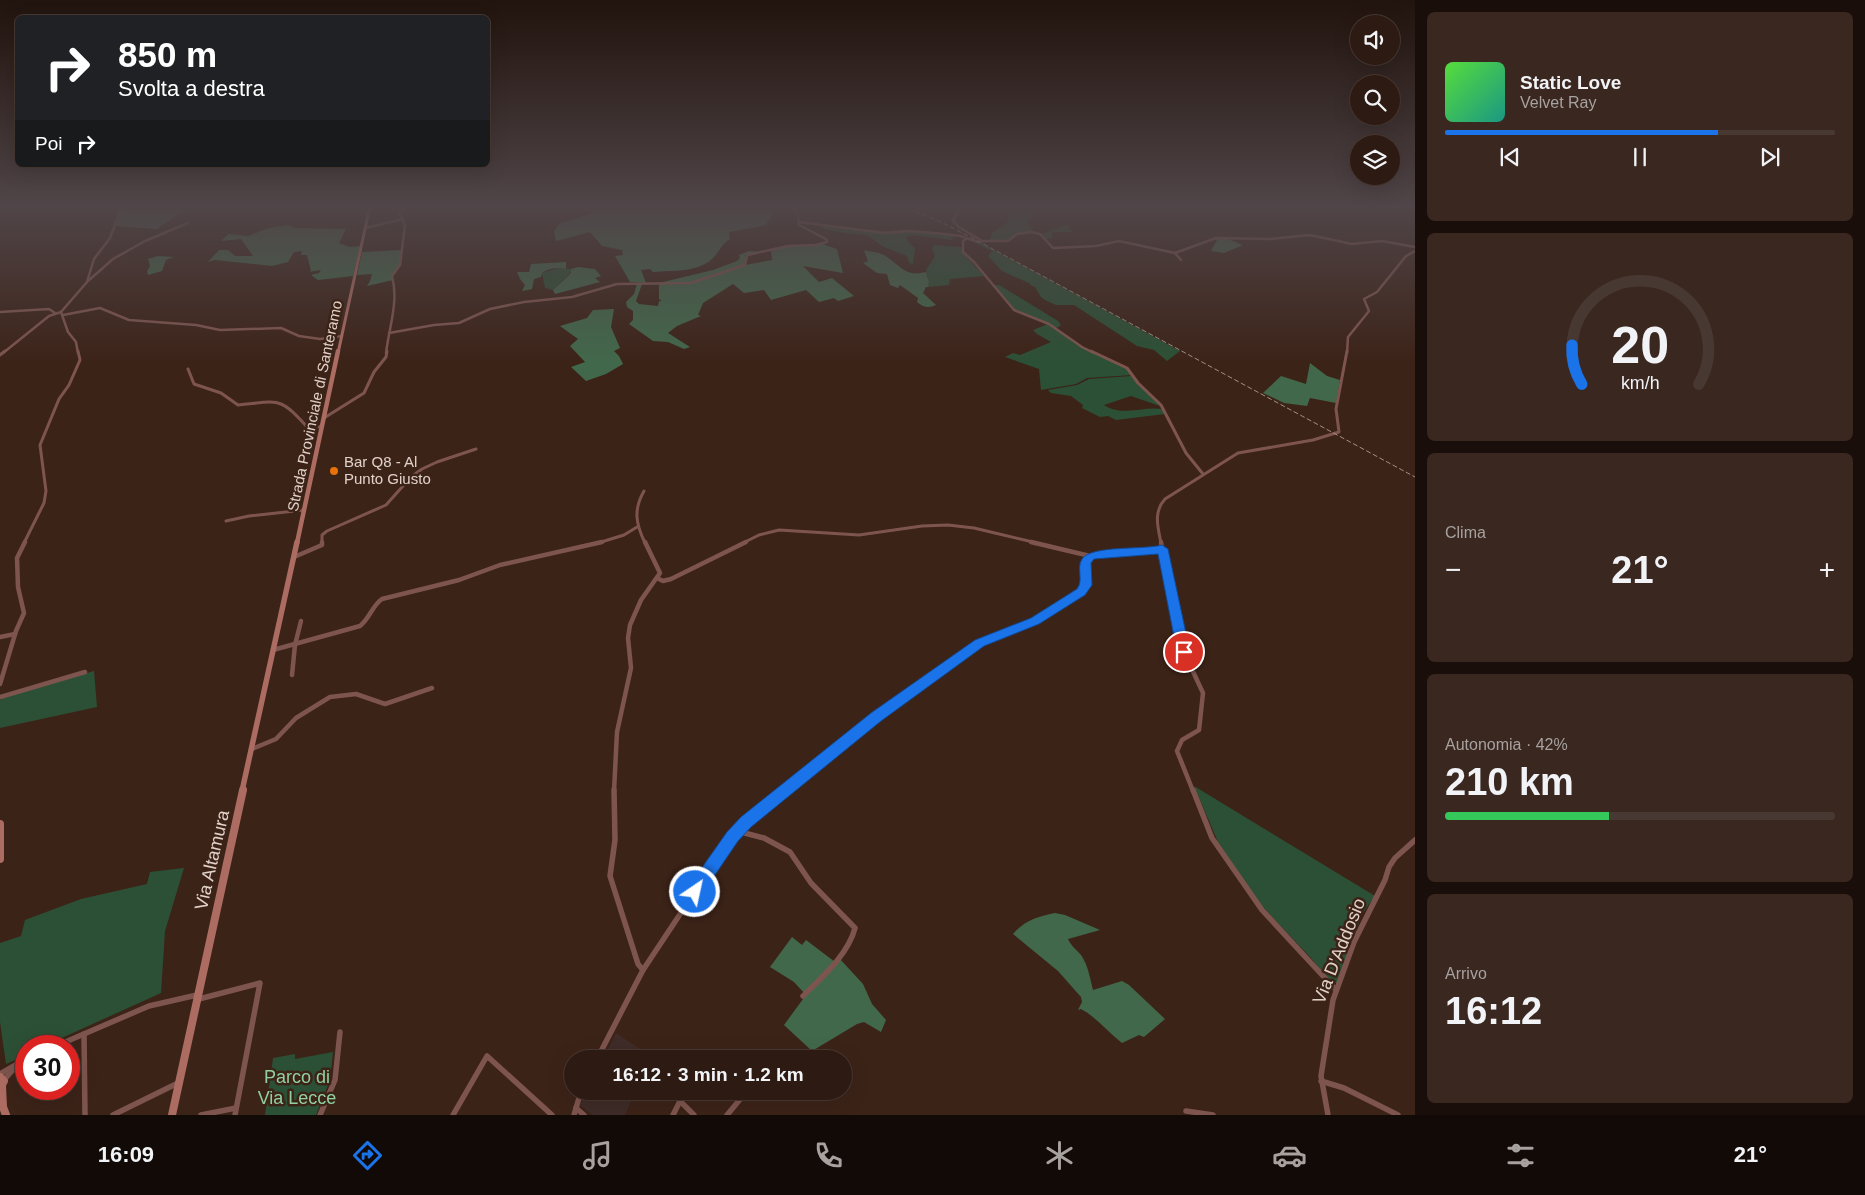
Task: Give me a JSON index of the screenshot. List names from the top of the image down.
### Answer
{
  "streets": {
    "main road": ["Strada Provinciale di Santeramo", "Via Altamura"],
    "street": ["Via D'Addosio"]
  },
  "crossings": [
    ["Strada Provinciale di Santeramo", "Via Altamura"]
  ],
  "parks": ["Parco di Via Lecce"],
  "places": ["Bar Q8 - Al Punto Giusto"],
  "page": {
    "turn": ["850 m", "Svolta a destra"],
    "song": ["Static Love", "Velvet Ray"],
    "then": "Poi",
    "tile": [
      "Clima",
      ["Autonomia · 42%", "210 km"],
      ["Arrivo", "16:12"]
    ],
    "heat": ["−", "21°", "+"],
    "limit": "30",
    "trip": "16:12 · 3 min · 1.2 km",
    "tabs": ["16:09", "21°"],
    "gauge": ["20", "km/h"]
  }
}
